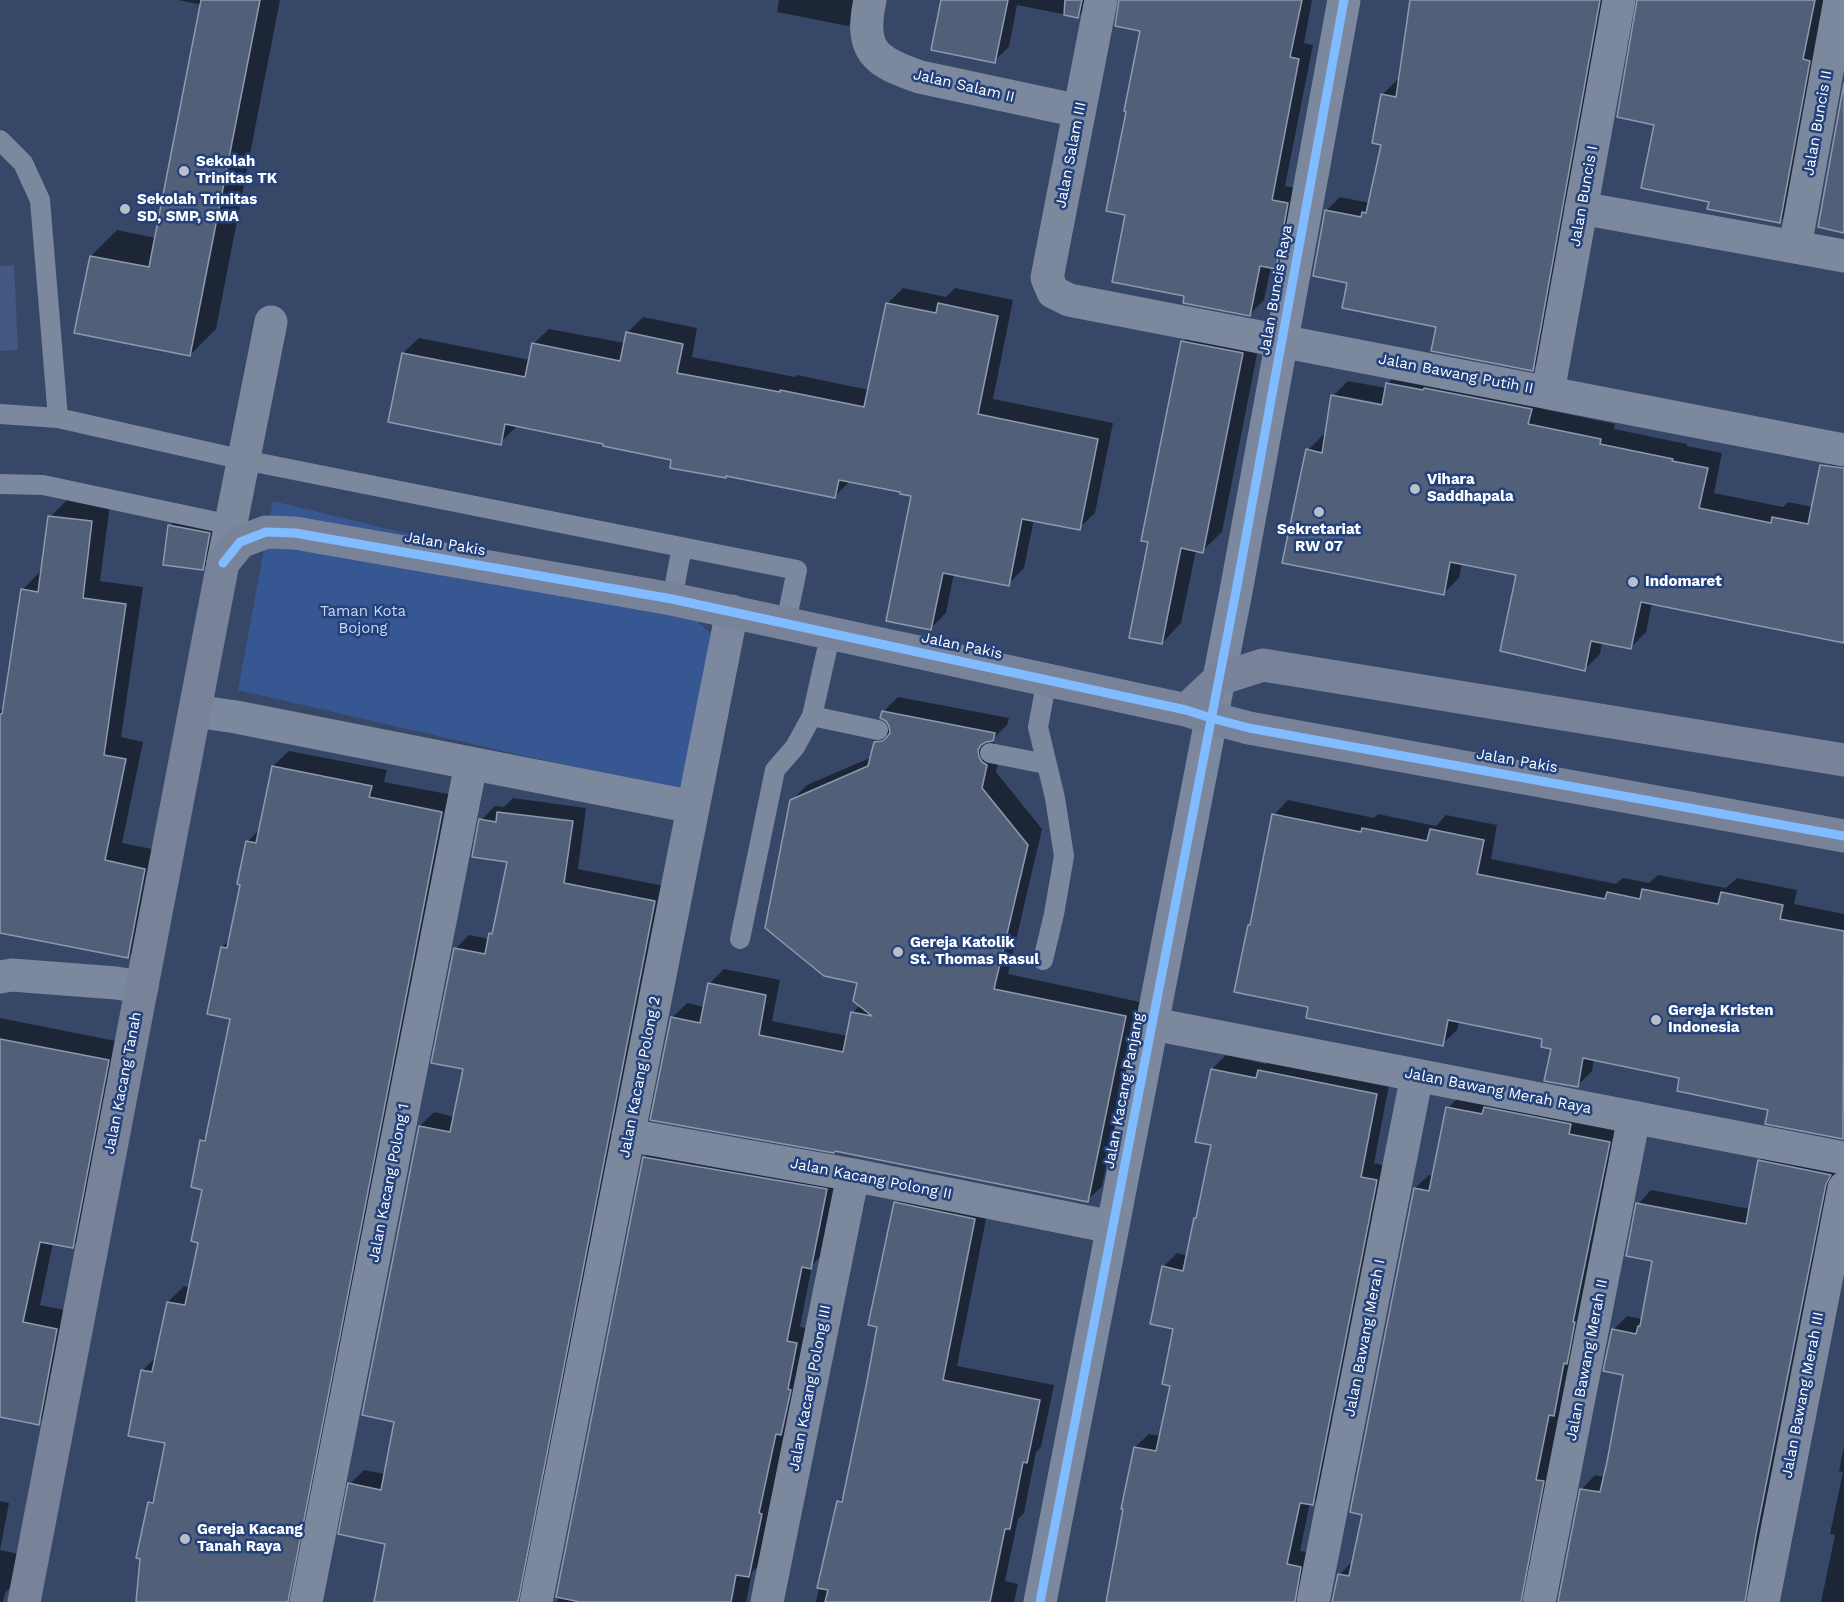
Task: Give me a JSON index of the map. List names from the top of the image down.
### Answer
{
  "streets": {
    "street": [
      "Jalan Salam II",
      "Jalan Buncis II",
      "Jalan Salam III",
      "Jalan Buncis I",
      "Jalan Buncis Raya",
      "Jalan Bawang Putih II",
      "Jalan Pakis",
      "Jalan Kacang Polong 2",
      "Jalan Kacang Tanah",
      "Jalan Kacang Panjang",
      "Jalan Bawang Merah Raya",
      "Jalan Kacang Polong II",
      "Jalan Kacang Polong 1",
      "Jalan Bawang Merah I",
      "Jalan Bawang Merah II",
      "Jalan Kacang Polong III",
      "Jalan Bawang Merah III"
    ]
  },
  "crossings": [
    ["Jalan Salam II", "Jalan Salam III"],
    ["Jalan Salam III", "Jalan Bawang Putih II"],
    ["Jalan Buncis I", "Jalan Bawang Putih II"],
    ["Jalan Buncis Raya", "Jalan Bawang Putih II"],
    ["Jalan Pakis", "Jalan Kacang Polong 2"],
    ["Jalan Pakis", "Jalan Kacang Tanah"],
    ["Jalan Pakis", "Jalan Kacang Panjang"],
    ["Jalan Kacang Polong 2", "Jalan Kacang Polong II"],
    ["Jalan Kacang Panjang", "Jalan Bawang Merah Raya"],
    ["Jalan Kacang Panjang", "Jalan Kacang Polong II"],
    ["Jalan Bawang Merah Raya", "Jalan Bawang Merah I"],
    ["Jalan Bawang Merah Raya", "Jalan Bawang Merah II"],
    ["Jalan Kacang Polong II", "Jalan Kacang Polong III"]
  ],
  "parks": ["Taman Kota Bojong"],
  "places": [
    "Sekolah Trinitas TK",
    "Sekolah Trinitas SD, SMP, SMA",
    "Vihara Saddhapala",
    "Sekretariat RW 07",
    "Indomaret",
    "Gereja Katolik St. Thomas Rasul",
    "Gereja Kristen Indonesia",
    "Gereja Kacang Tanah Raya"
  ]
}
